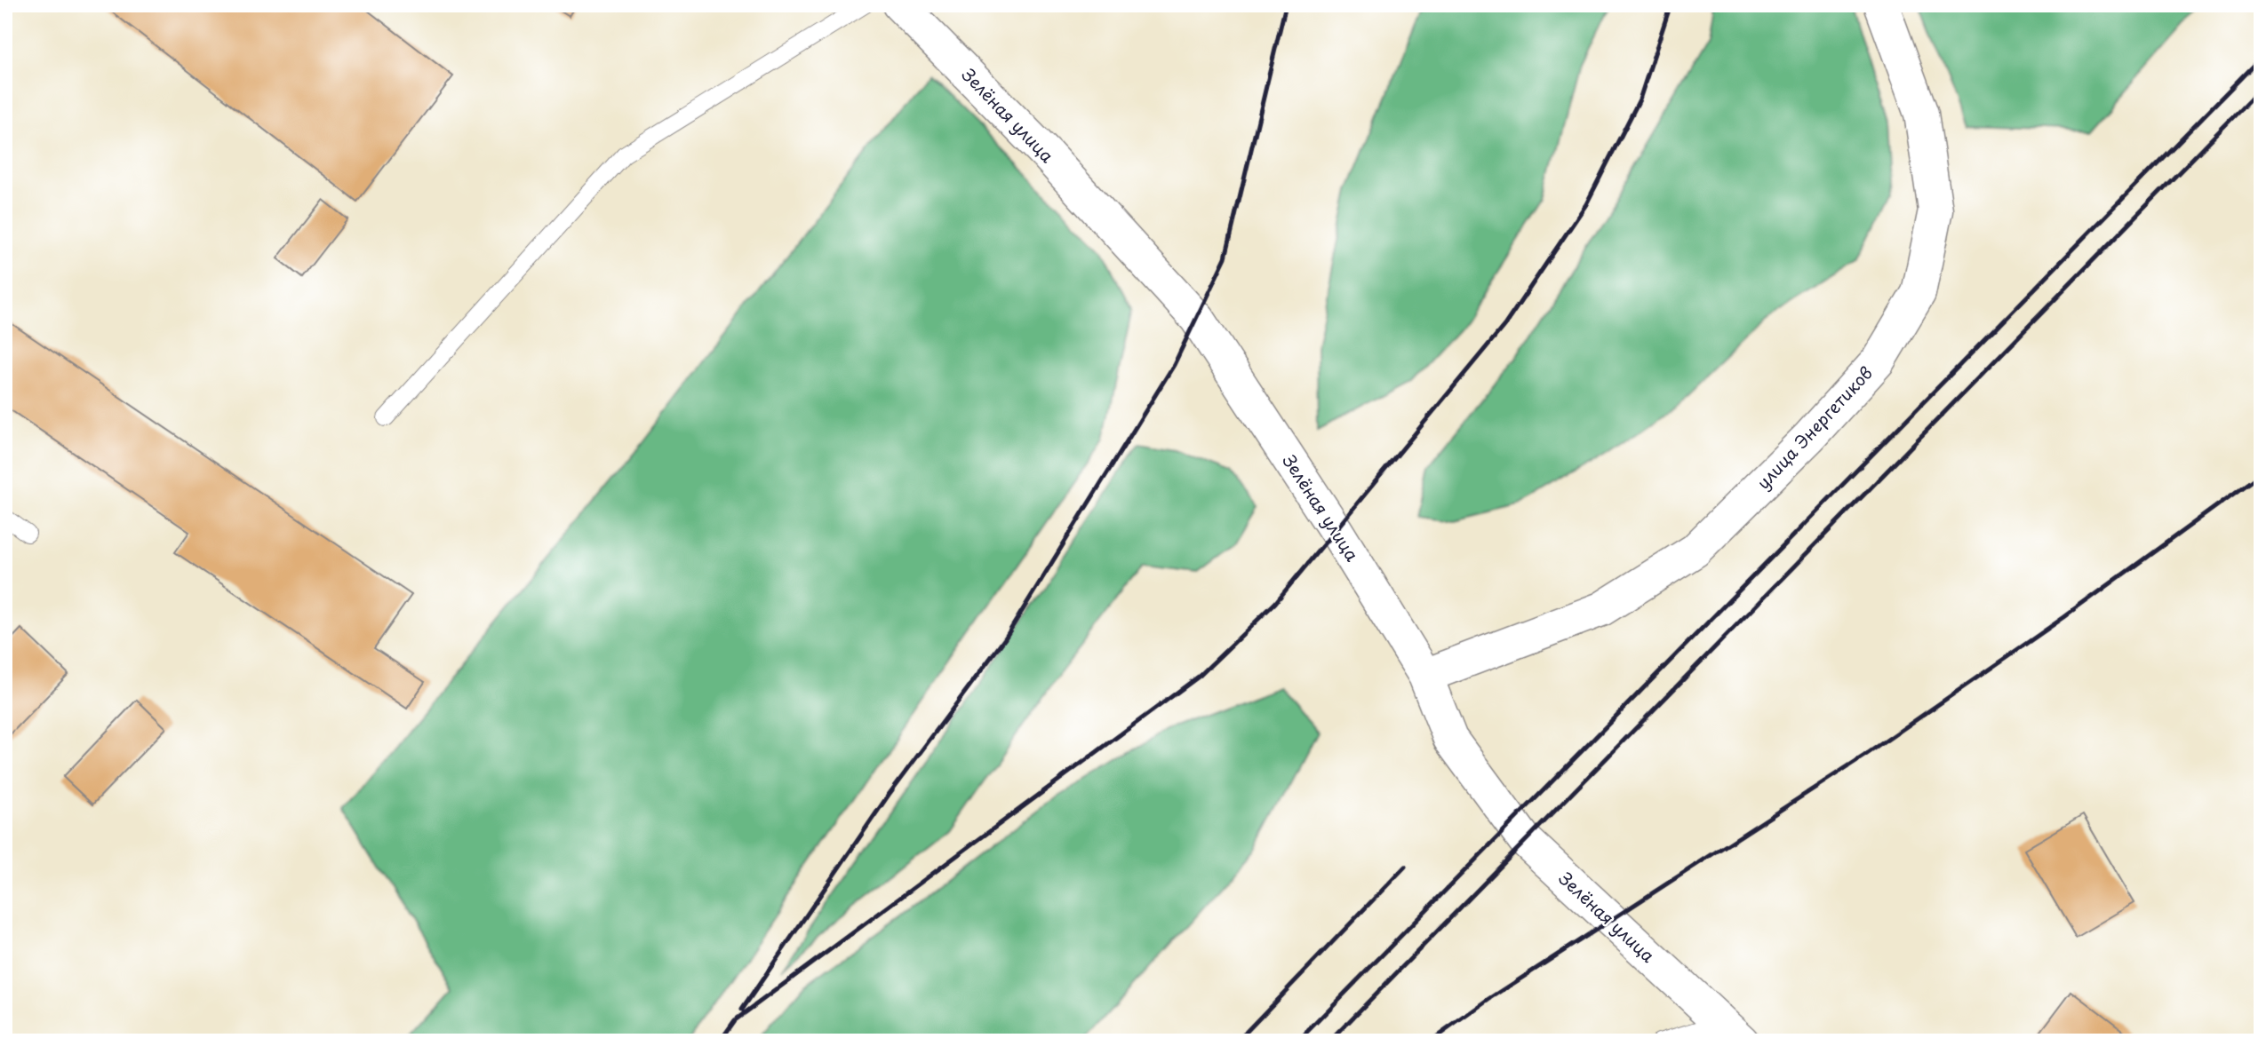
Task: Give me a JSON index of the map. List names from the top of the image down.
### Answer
{
  "streets": {
    "street": ["Зелёная улица", "улица Энергетиков"]
  },
  "crossings": [
    ["Зелёная улица", "улица Энергетиков"]
  ]
}
